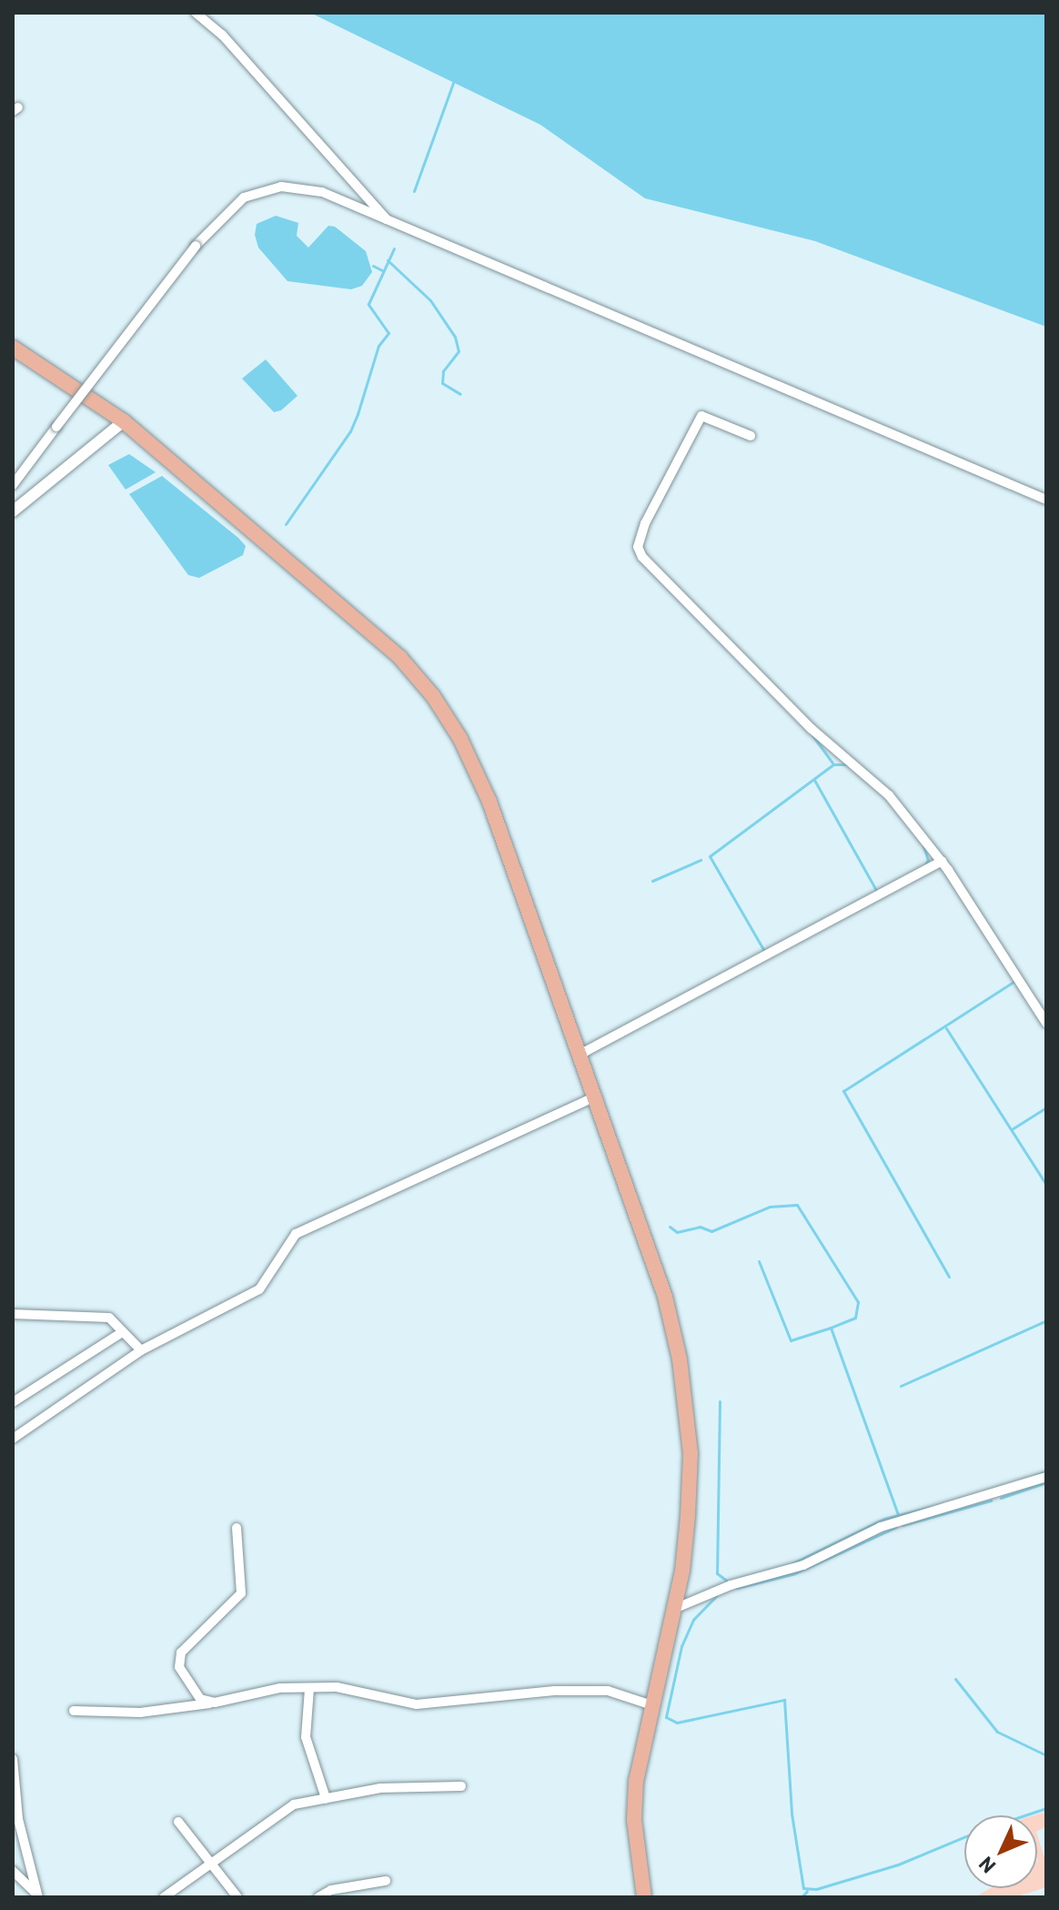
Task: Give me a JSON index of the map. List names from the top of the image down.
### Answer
{
  "north": "bottom left"
}
